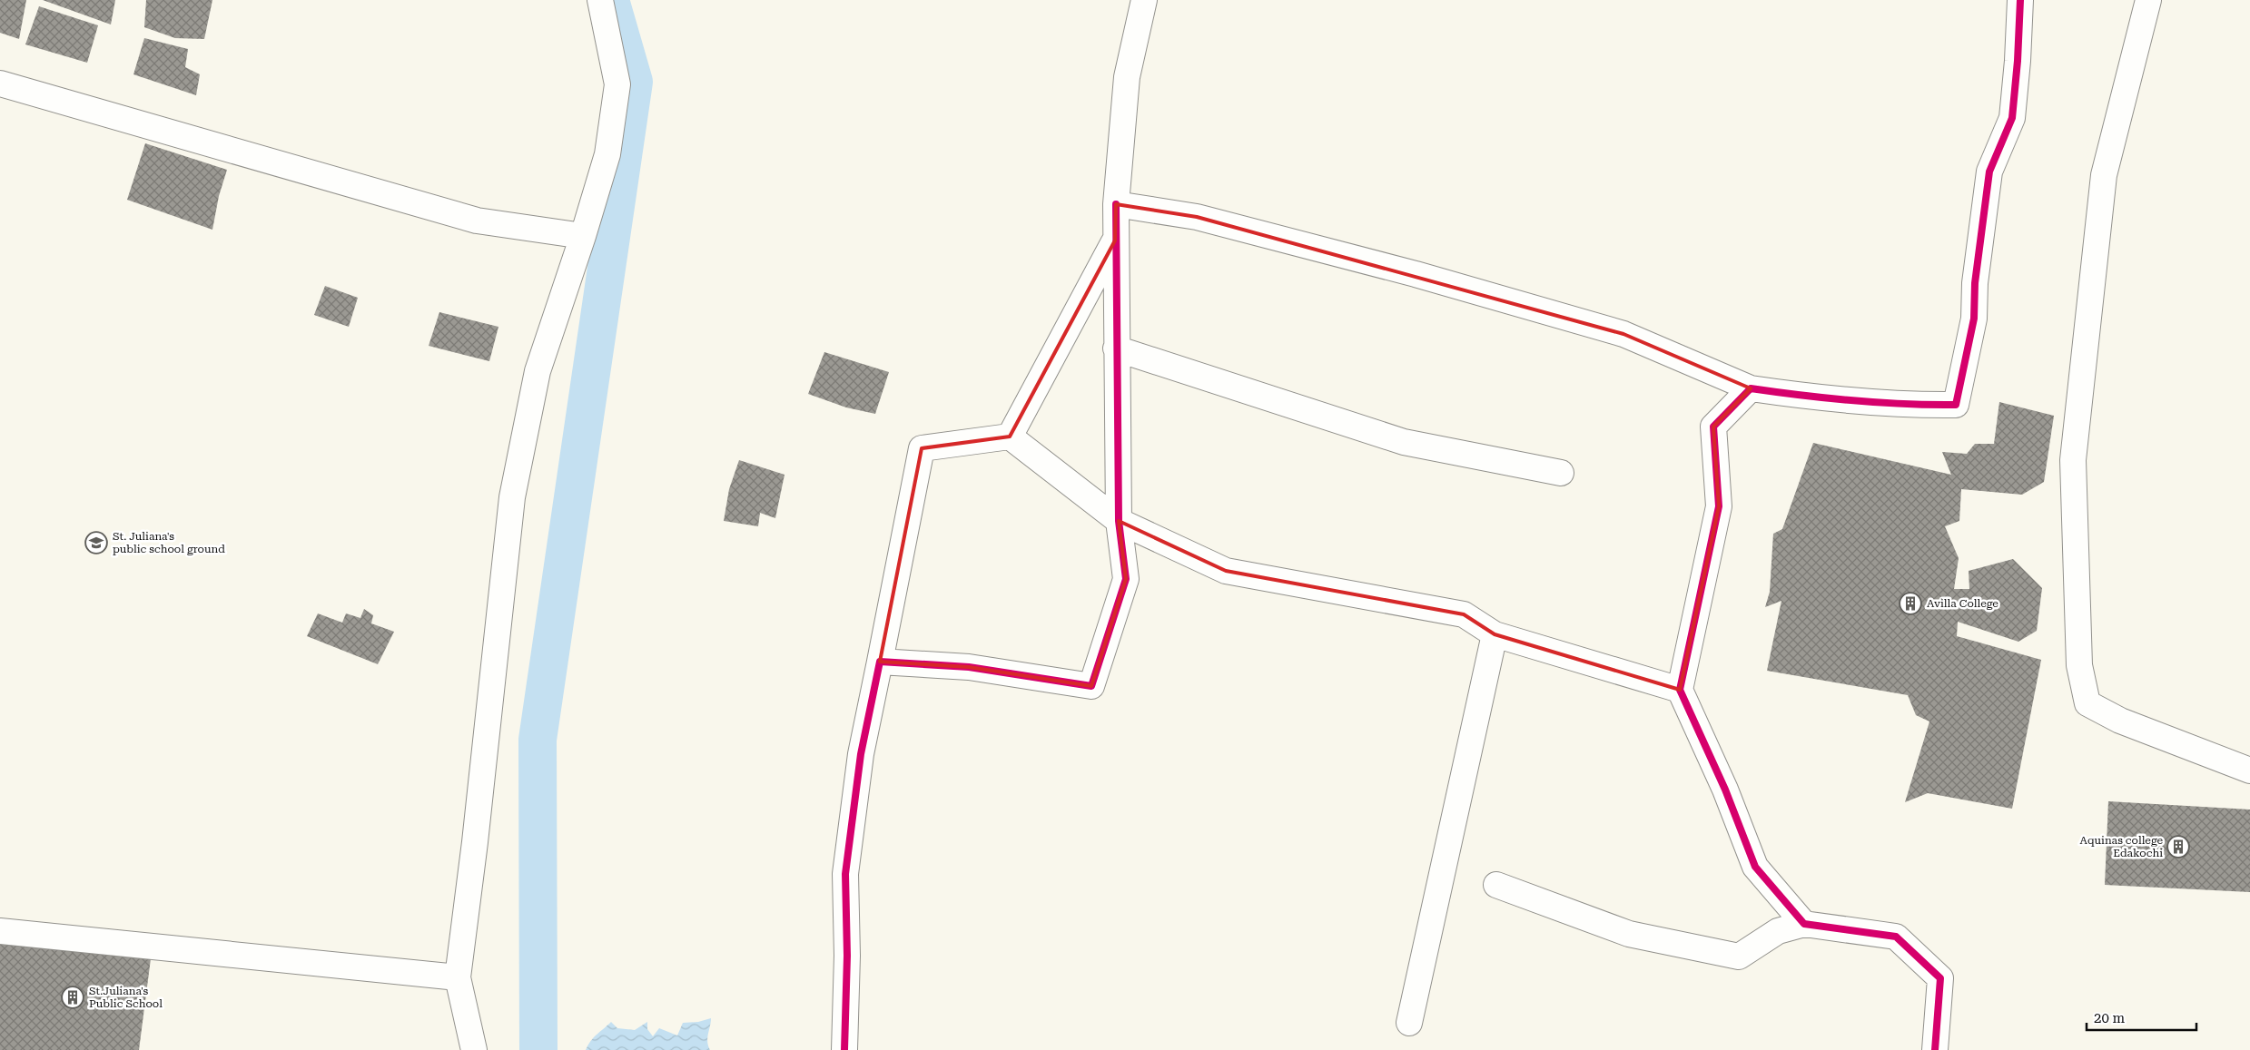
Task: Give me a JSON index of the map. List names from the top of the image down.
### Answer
{
  "places": {
    "school or university": ["St. Juliana's public school ground"],
    "building": ["Avilla College", "Aquinas college Edakochi", "St.Juliana's Public School"]
  },
  "scale_bar": "20 m"
}
